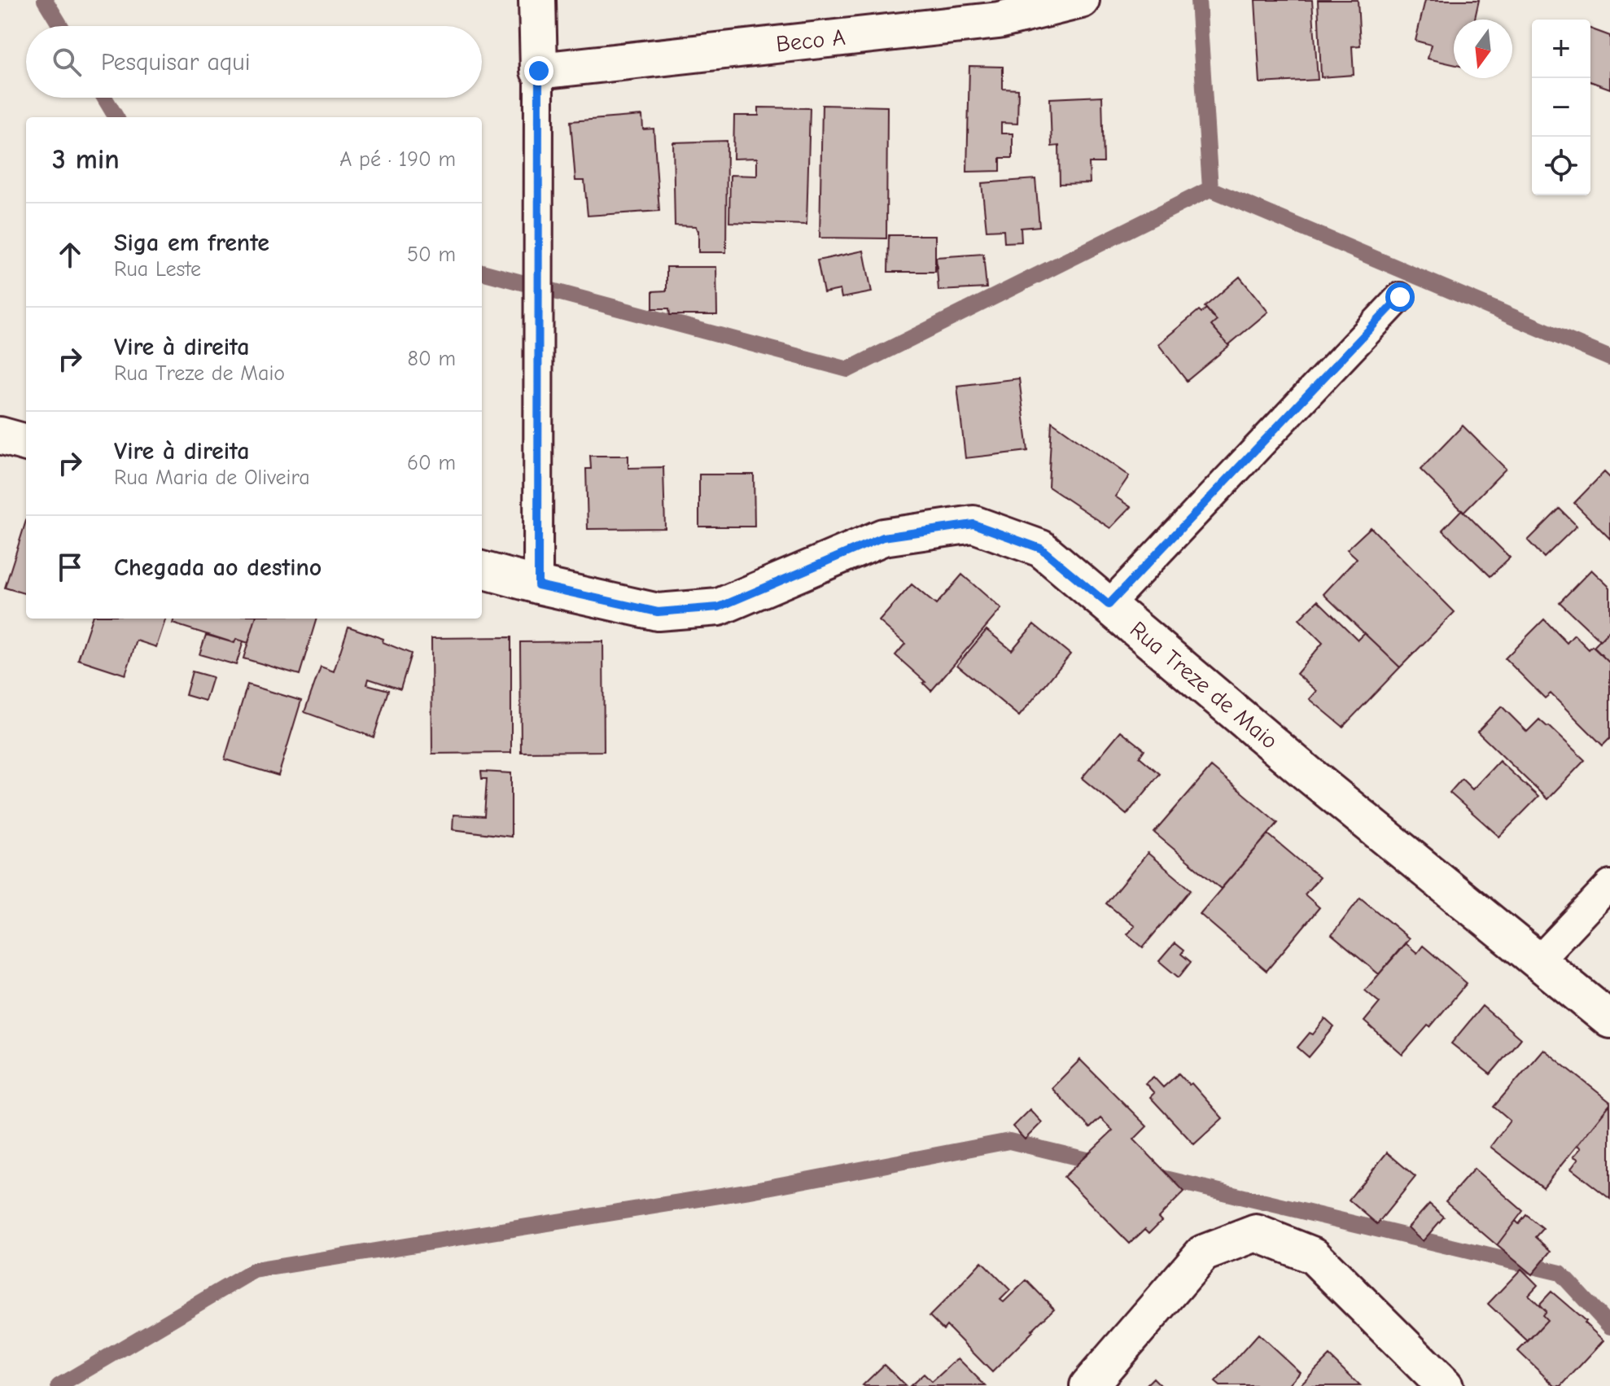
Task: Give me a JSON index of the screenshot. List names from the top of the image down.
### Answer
{
  "streets": {
    "street": ["Beco A", "Rua Treze de Maio"]
  },
  "north": "bottom",
  "page": {
    "map_buttons": ["+", "−"],
    "search": "Pesquisar aqui",
    "heading": ["3 min", "A pé · 190 m"],
    "list": [
      ["Siga em frente", "Rua Leste", "50 m"],
      ["Vire à direita", "Rua Treze de Maio", "80 m"],
      ["Vire à direita", "Rua Maria de Oliveira", "60 m"],
      "Chegada ao destino"
    ]
  }
}
